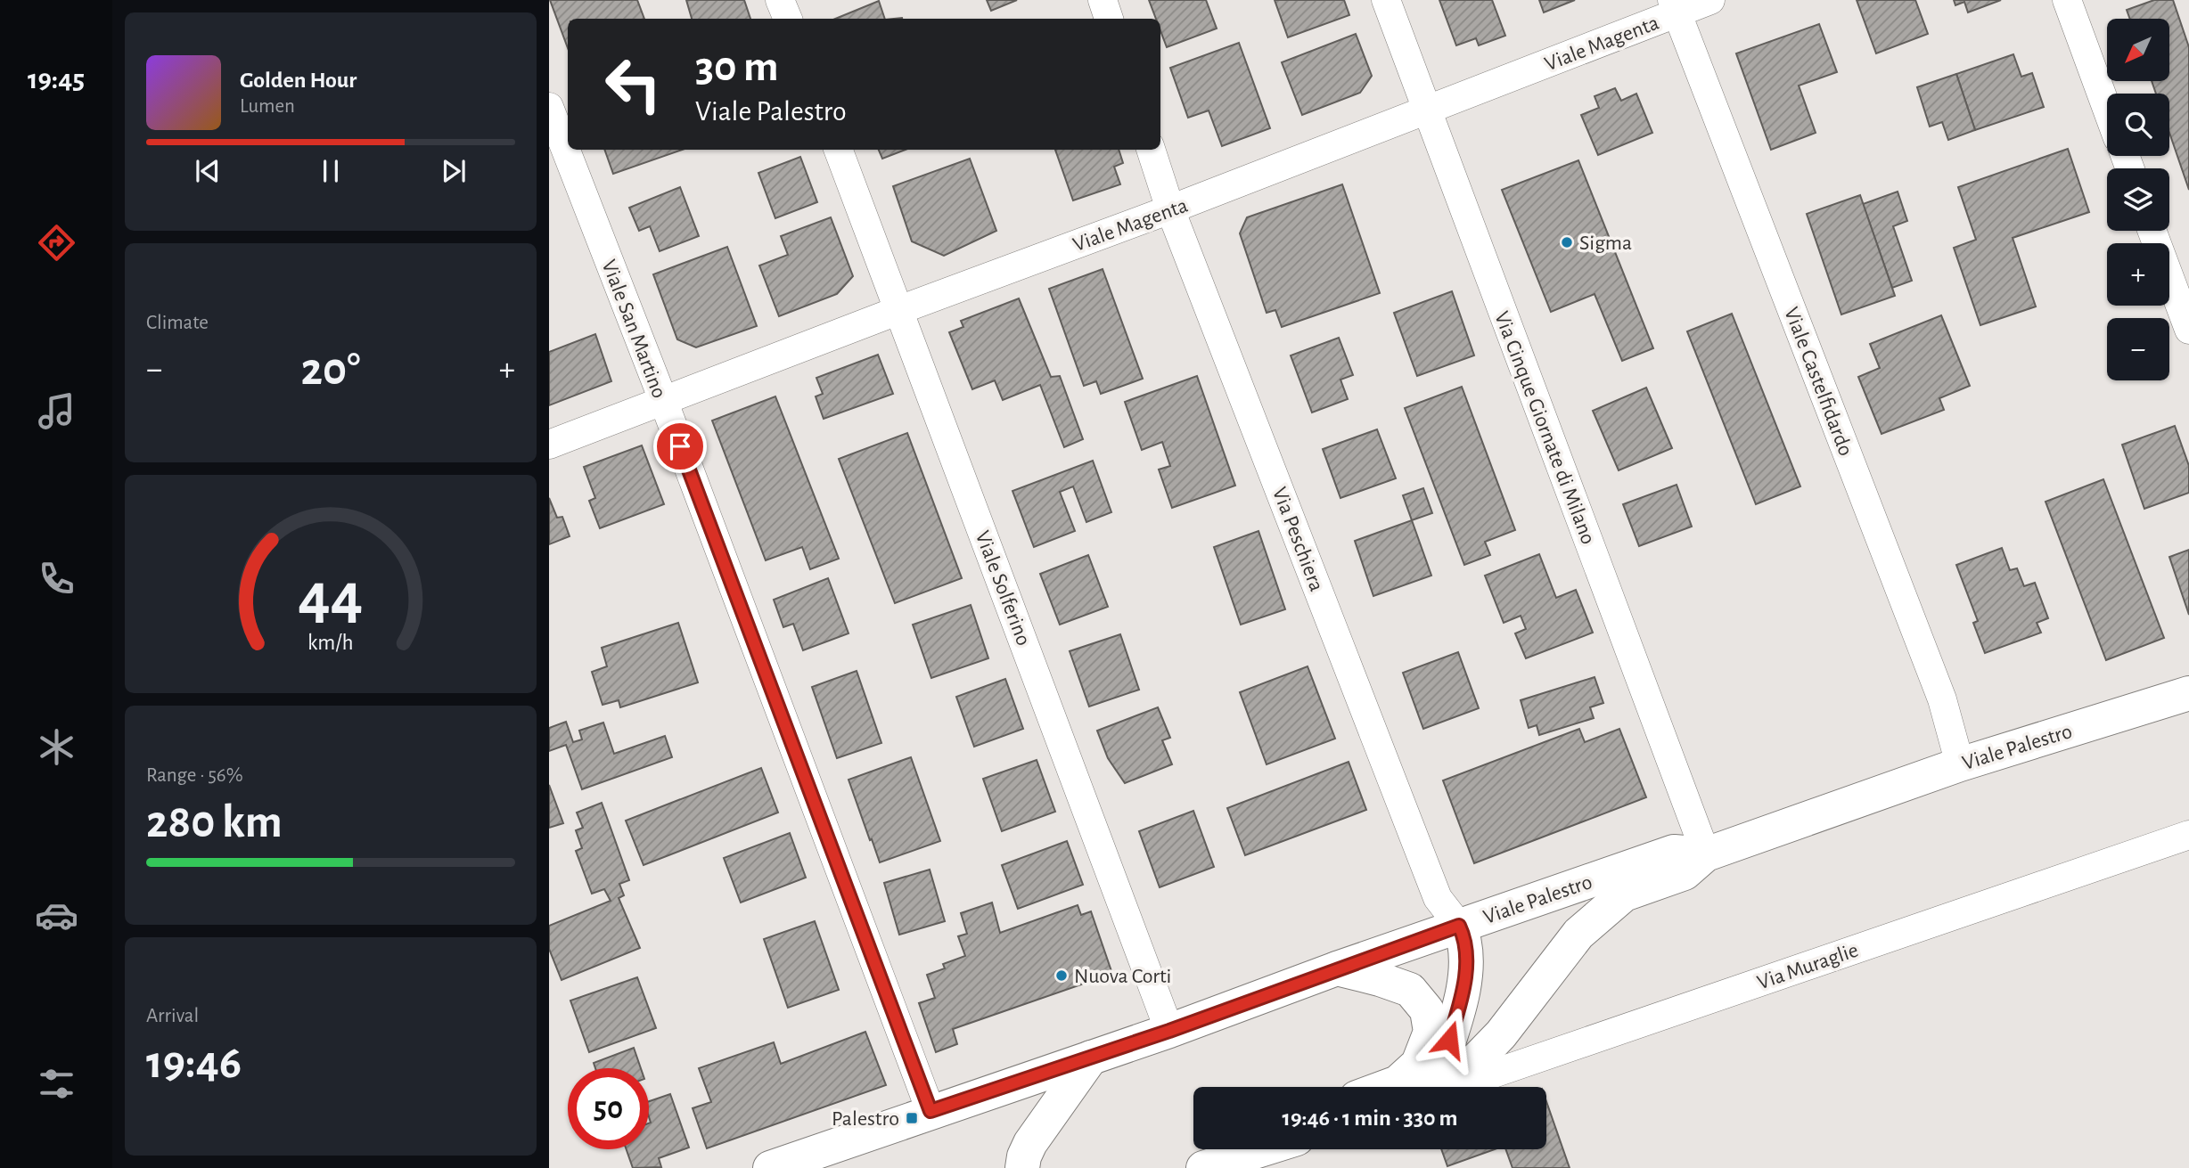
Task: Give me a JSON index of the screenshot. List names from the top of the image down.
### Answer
{
  "streets": {
    "main road": ["Viale Palestro"],
    "street": [
      "Viale Magenta",
      "Viale San Martino",
      "Viale Castelfidardo",
      "Via Cinque Giornate di Milano",
      "Via Peschiera",
      "Viale Solferino",
      "Via Muraglie"
    ]
  },
  "crossings": [
    ["Viale Magenta", "Viale San Martino"],
    ["Viale Magenta", "Viale Castelfidardo"],
    ["Viale Magenta", "Via Cinque Giornate di Milano"],
    ["Viale Magenta", "Via Peschiera"],
    ["Viale Magenta", "Viale Solferino"],
    ["Viale San Martino", "Viale Palestro"],
    ["Viale Castelfidardo", "Viale Palestro"],
    ["Via Cinque Giornate di Milano", "Viale Palestro"],
    ["Via Peschiera", "Viale Palestro"],
    ["Viale Solferino", "Viale Palestro"]
  ],
  "places": {
    "other": ["Sigma", "Nuova Corti"],
    "transit": ["Palestro"]
  },
  "north": "bottom left",
  "page": {
    "tabs": "19:45",
    "map_buttons": ["+", "−"],
    "turn": ["30 m", "Viale Palestro"],
    "song": ["Golden Hour", "Lumen"],
    "tile": [
      "Climate",
      ["Range · 56%", "280 km"],
      ["Arrival", "19:46"]
    ],
    "heat": ["−", "20°", "+"],
    "limit": "50",
    "trip": "19:46 · 1 min · 330 m",
    "gauge": ["44", "km/h"]
  }
}
